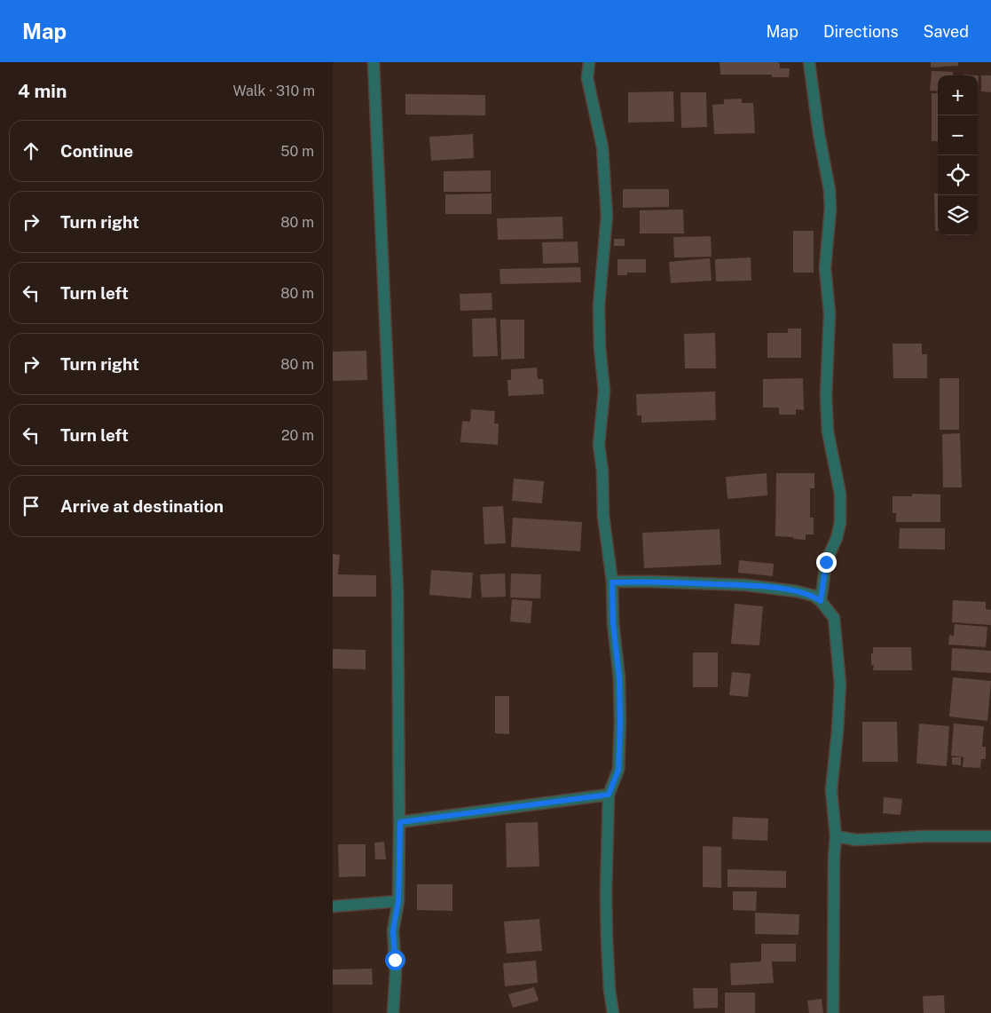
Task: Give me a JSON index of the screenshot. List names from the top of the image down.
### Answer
{
  "page": {
    "header": "Map",
    "nav": ["Map", "Directions", "Saved"],
    "heading": ["4 min", "Walk · 310 m"],
    "map_buttons": ["+", "−"],
    "list": [
      ["Continue", "50 m"],
      ["Turn right", "80 m"],
      ["Turn left", "80 m"],
      ["Turn right", "80 m"],
      ["Turn left", "20 m"],
      "Arrive at destination"
    ]
  }
}
